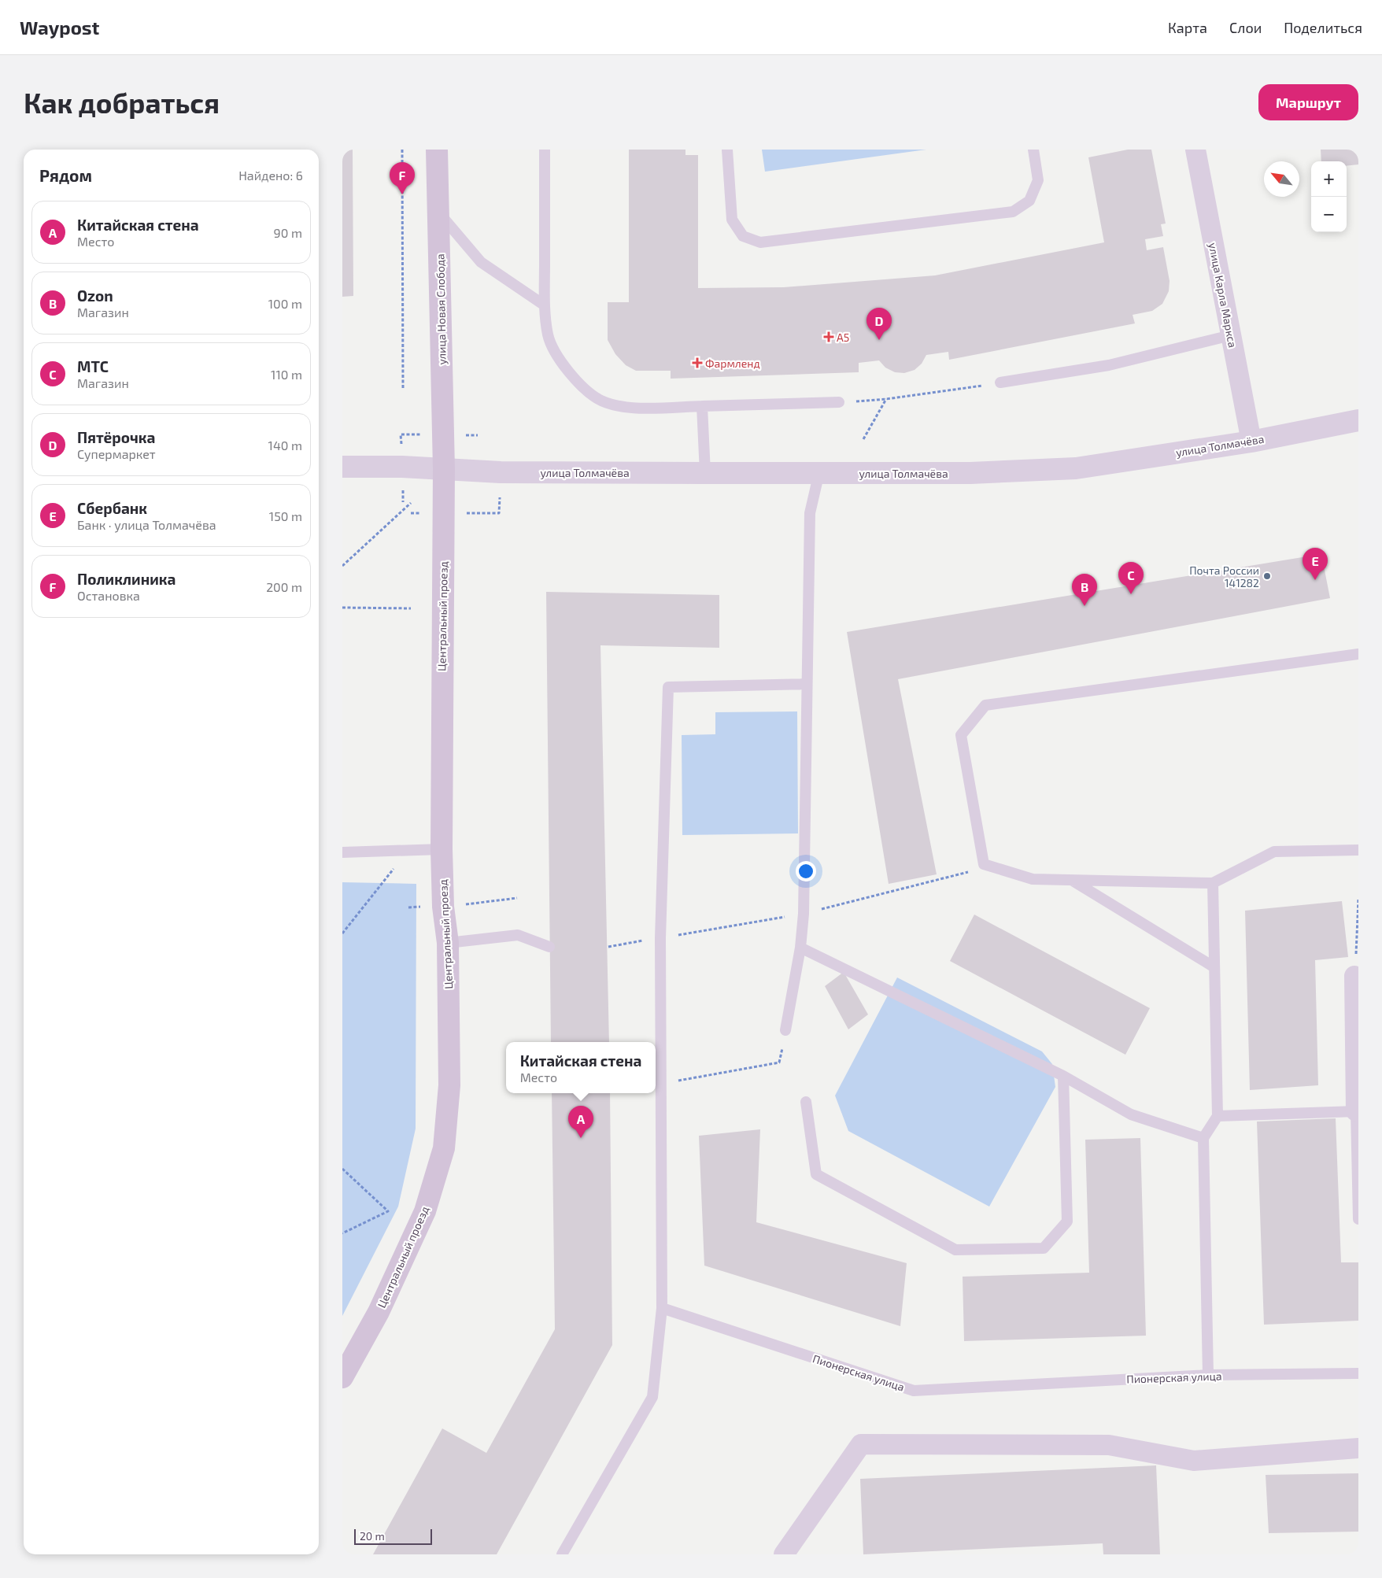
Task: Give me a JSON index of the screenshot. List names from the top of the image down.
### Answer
{
  "streets": {
    "main road": ["улица Новая Слобода", "Центральный проезд"],
    "street": ["улица Карла Маркса", "улица Толмачёва"],
    "lane": ["Пионерская улица"]
  },
  "crossings": [
    ["улица Карла Маркса", "улица Толмачёва"],
    ["улица Новая Слобода", "улица Толмачёва"],
    ["улица Новая Слобода", "Центральный проезд"],
    ["улица Толмачёва", "Центральный проезд"]
  ],
  "places": {
    "health": ["А5", "Фармленд"],
    "other": ["Почта России 141282"]
  },
  "scale_bar": "20 m",
  "north": "top left",
  "page": {
    "header": "Waypost",
    "nav": ["Карта", "Слои", "Поделиться"],
    "buttons": "Маршрут",
    "title": "Как добраться",
    "heading": ["Рядом", "Найдено: 6"],
    "map_buttons": ["+", "−"],
    "pins": [
      "F",
      "D",
      "E",
      "C",
      "B",
      "A"
    ],
    "list": [
      {
        "mark": "A",
        "name": "Китайская стена",
        "note": "Место",
        "value": "90 m"
      },
      {
        "mark": "B",
        "name": "Ozon",
        "note": "Магазин",
        "value": "100 m"
      },
      {
        "mark": "C",
        "name": "МТС",
        "note": "Магазин",
        "value": "110 m"
      },
      {
        "mark": "D",
        "name": "Пятёрочка",
        "note": "Супермаркет",
        "value": "140 m"
      },
      {
        "mark": "E",
        "name": "Сбербанк",
        "note": "Банк · улица Толмачёва",
        "value": "150 m"
      },
      {
        "mark": "F",
        "name": "Поликлиника",
        "note": "Остановка",
        "value": "200 m"
      }
    ],
    "popup": ["Китайская стена", "Место"],
    "scale": "20 m"
  }
}
